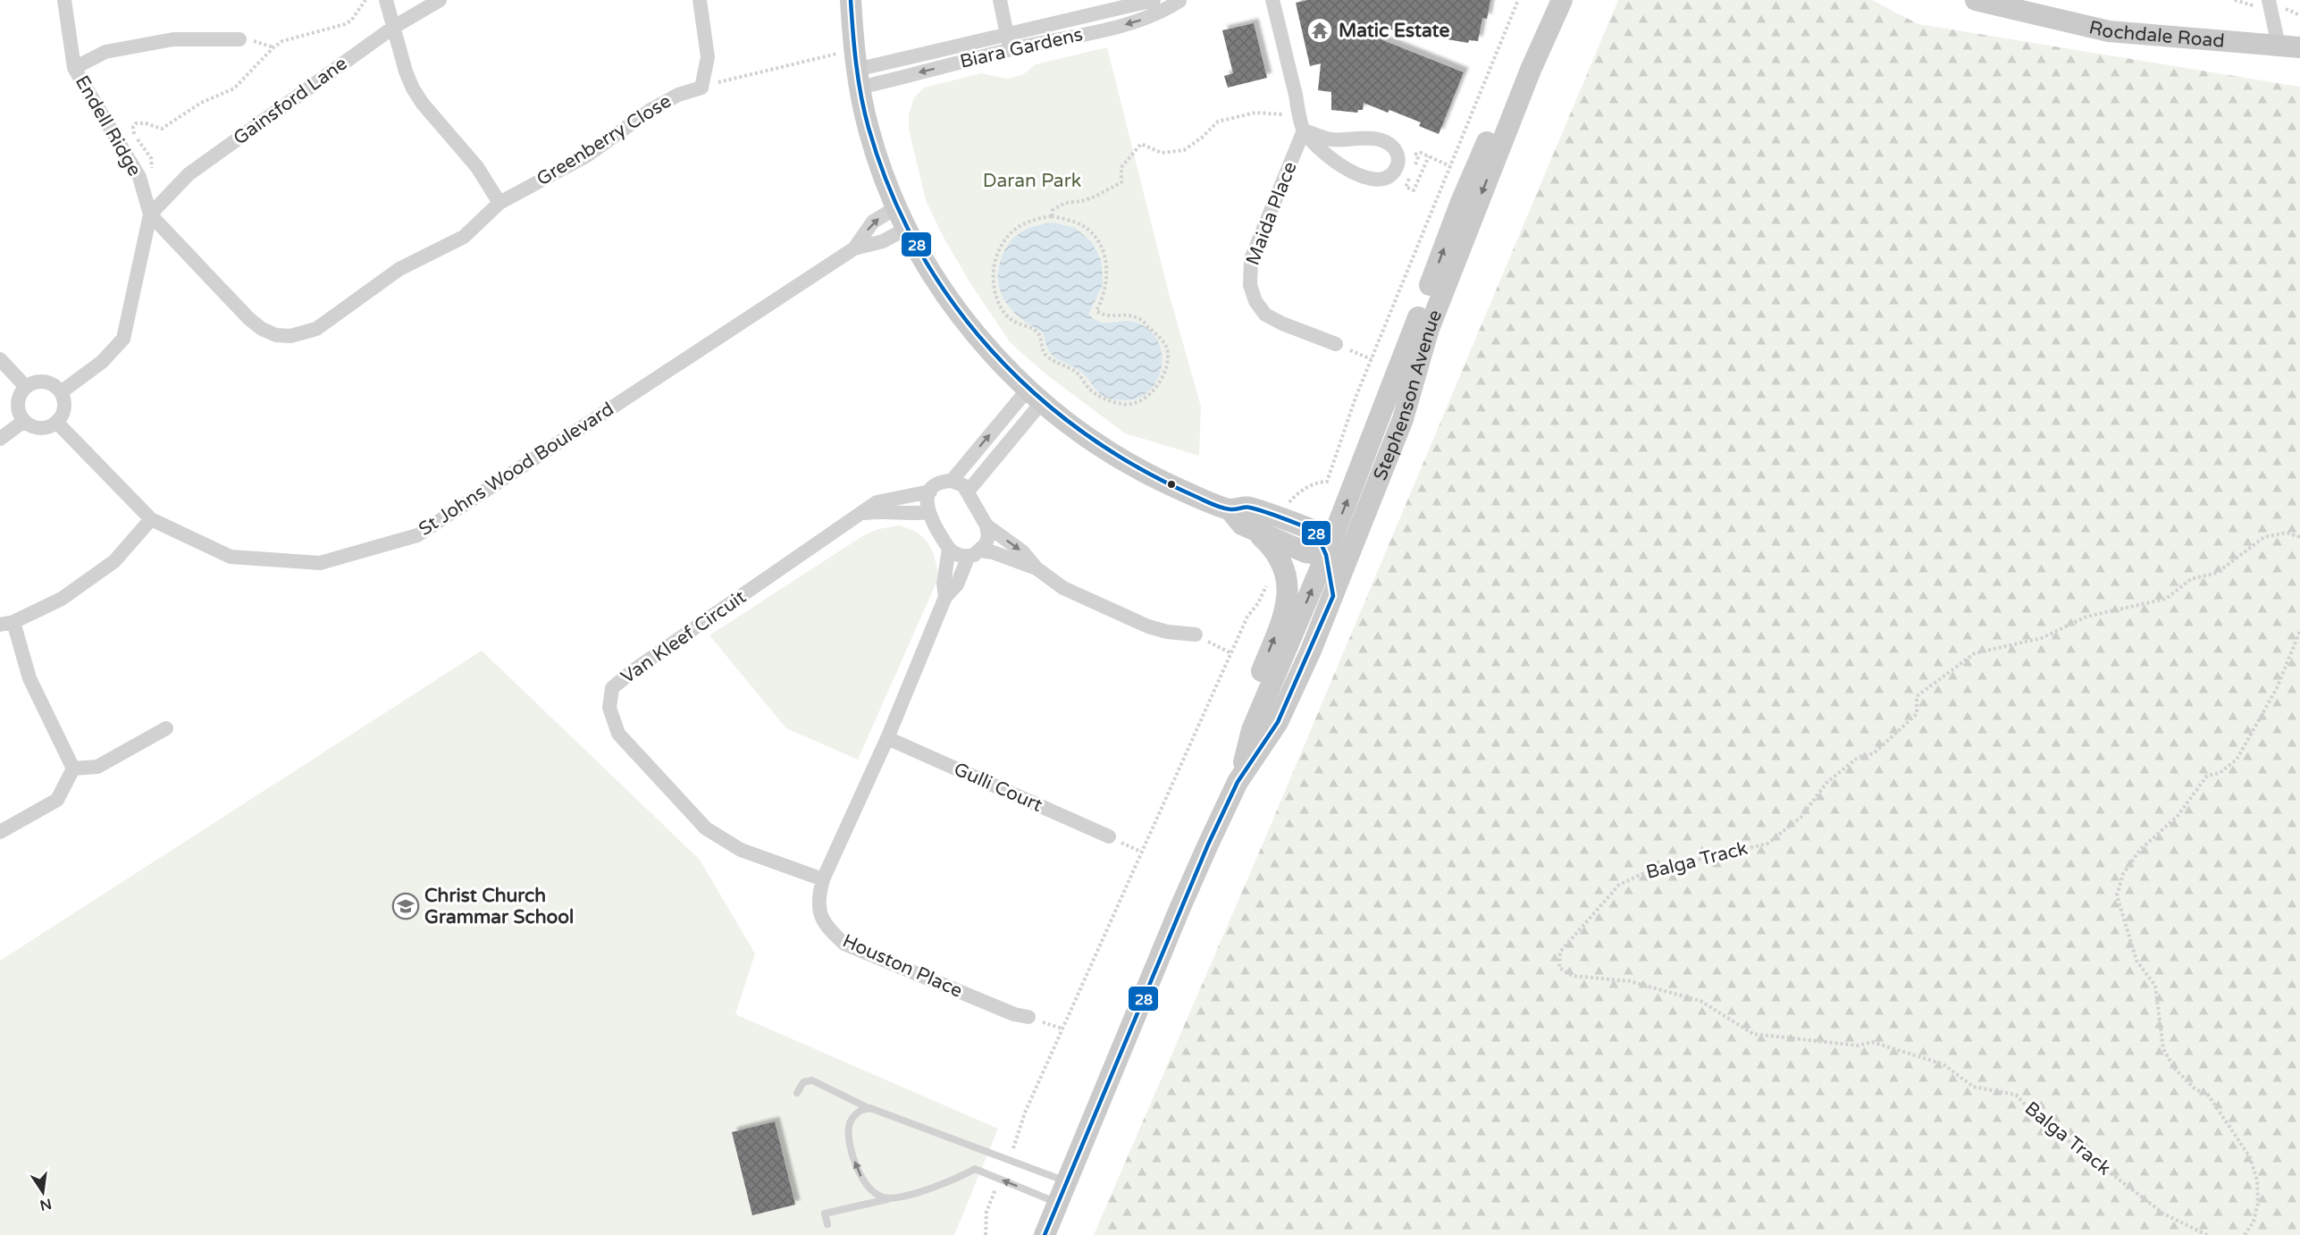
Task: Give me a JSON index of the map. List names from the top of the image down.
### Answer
{
  "streets": {
    "main road": ["Rochdale Road", "Stephenson Avenue"],
    "street": [
      "Biara Gardens",
      "Gainsford Lane",
      "Endell Ridge",
      "Greenberry Close",
      "Maida Place",
      "St Johns Wood Boulevard",
      "Van Kleef Circuit",
      "Gulli Court",
      "Houston Place"
    ],
    "path": ["Balga Track"]
  },
  "crossings": [
    ["Gainsford Lane", "Endell Ridge"],
    ["Gainsford Lane", "Greenberry Close"],
    ["Endell Ridge", "Greenberry Close"],
    ["Van Kleef Circuit", "Houston Place"]
  ],
  "parks": ["Daran Park"],
  "places": {
    "temple": ["Matic Estate"],
    "school or university": ["Christ Church Grammar School"]
  },
  "lines": ["transit line 28"],
  "north": "bottom"
}
